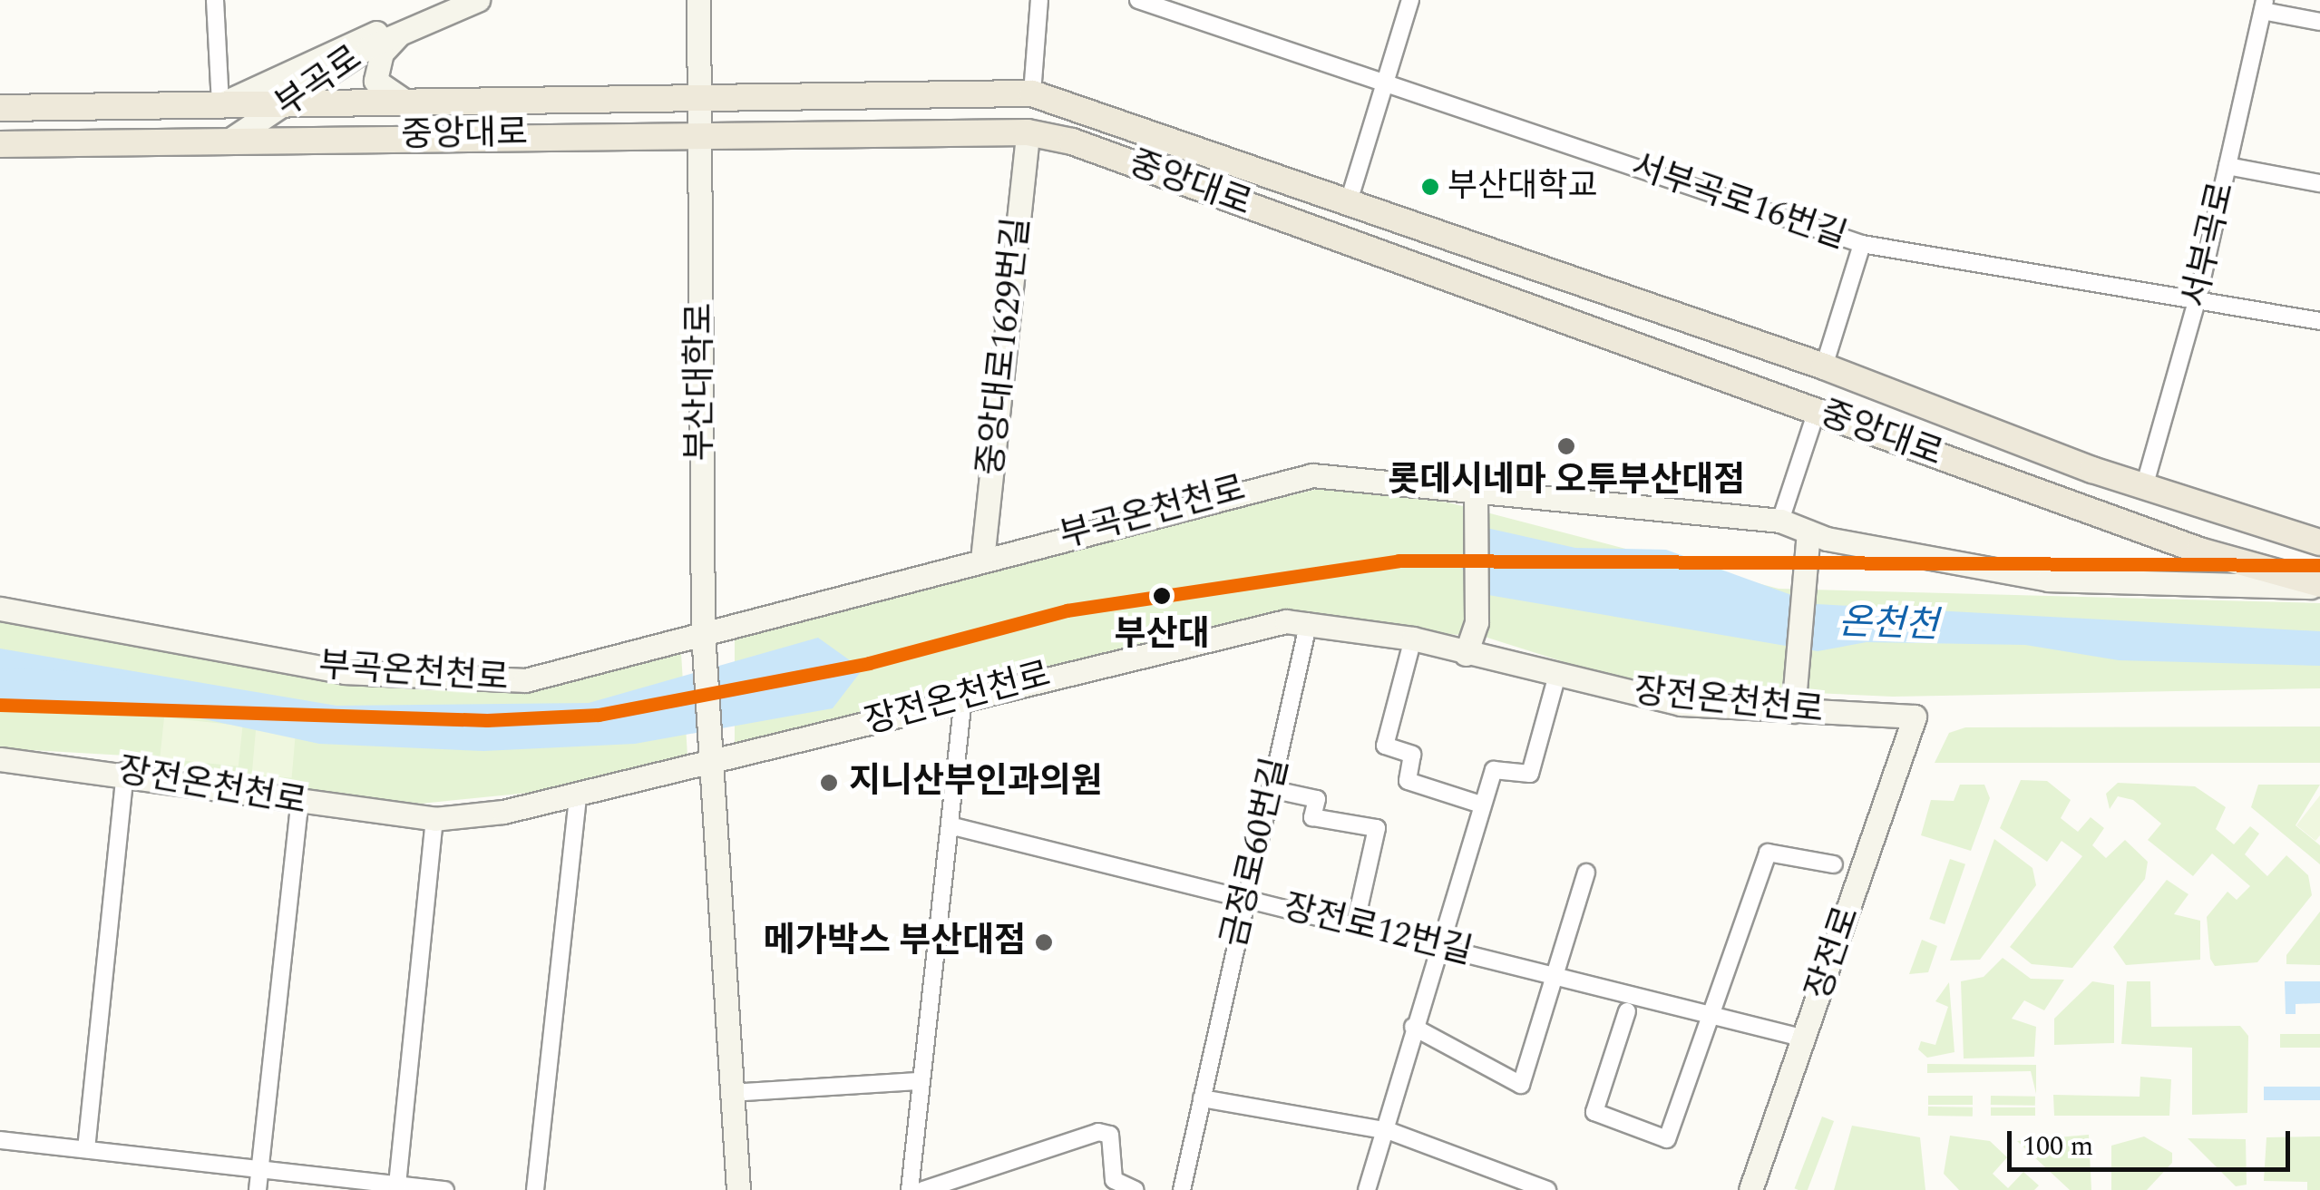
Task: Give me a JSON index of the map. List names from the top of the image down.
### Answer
{
  "streets": {
    "main road": [
      "부곡로",
      "중앙대로",
      "중앙대로1629번길",
      "부산대학로",
      "부곡온천천로",
      "장전온천천로",
      "장전로"
    ],
    "street": [
      "서부곡로16번길",
      "서부곡로",
      "금정로60번길",
      "장전로12번길"
    ]
  },
  "crossings": [
    ["부곡로", "중앙대로"],
    ["중앙대로", "서부곡로"],
    ["중앙대로", "중앙대로1629번길"],
    ["중앙대로", "부산대학로"],
    ["중앙대로", "부곡온천천로"],
    ["서부곡로16번길", "서부곡로"],
    ["중앙대로1629번길", "부곡온천천로"],
    ["부산대학로", "부곡온천천로"],
    ["부산대학로", "장전온천천로"],
    ["장전온천천로", "금정로60번길"],
    ["장전온천천로", "장전로"],
    ["금정로60번길", "장전로12번길"],
    ["장전로12번길", "장전로"]
  ],
  "water": ["온천천"],
  "places": [
    "부산대학교",
    "롯데시네마 오투부산대점",
    "부산대",
    "지니산부인과의원",
    "메가박스 부산대점"
  ],
  "scale_bar": "100 m"
}
